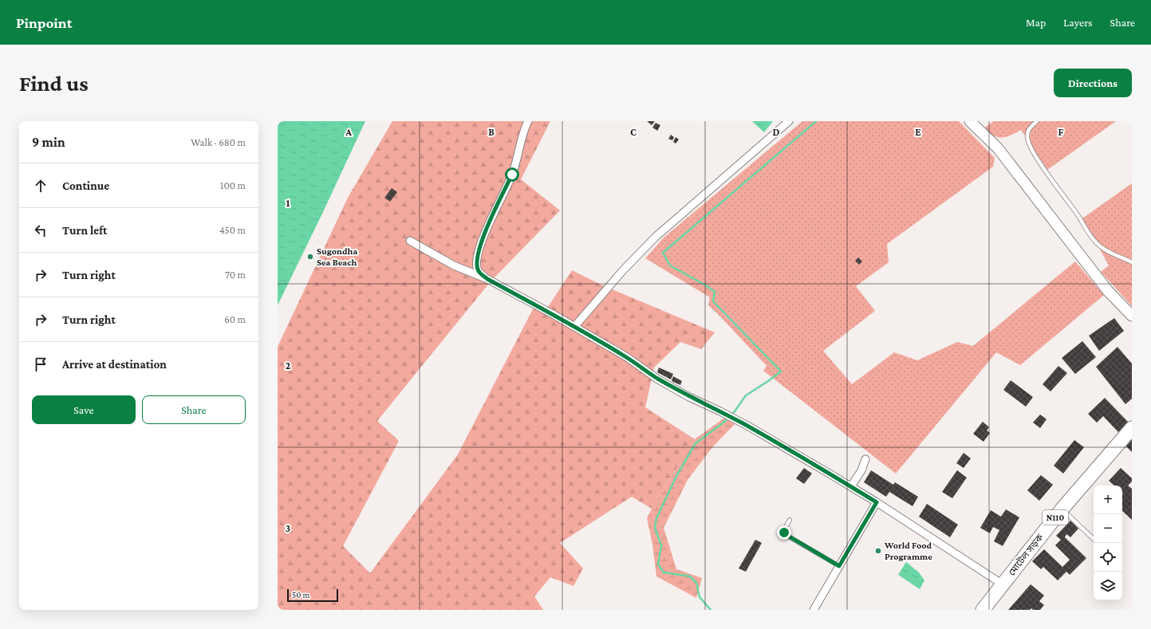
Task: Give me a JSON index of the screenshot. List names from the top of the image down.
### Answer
{
  "streets": {
    "highway": ["N110", "মোটেল সড়ক"]
  },
  "places": ["Sugondha Sea Beach", "World Food Programme"],
  "scale_bar": "50 m",
  "page": {
    "header": "Pinpoint",
    "nav": ["Map", "Layers", "Share"],
    "buttons": [
      "Directions",
      ["Save", "Share"]
    ],
    "title": "Find us",
    "heading": ["9 min", "Walk · 680 m"],
    "list": [
      ["Continue", "100 m"],
      ["Turn left", "450 m"],
      ["Turn right", "70 m"],
      ["Turn right", "60 m"],
      "Arrive at destination"
    ],
    "map_buttons": ["+", "−"],
    "scale": "50 m"
  },
  "grid": {
    "columns": [
      "A",
      "B",
      "C",
      "D",
      "E",
      "F"
    ],
    "rows": ["1", "2", "3"]
  }
}
